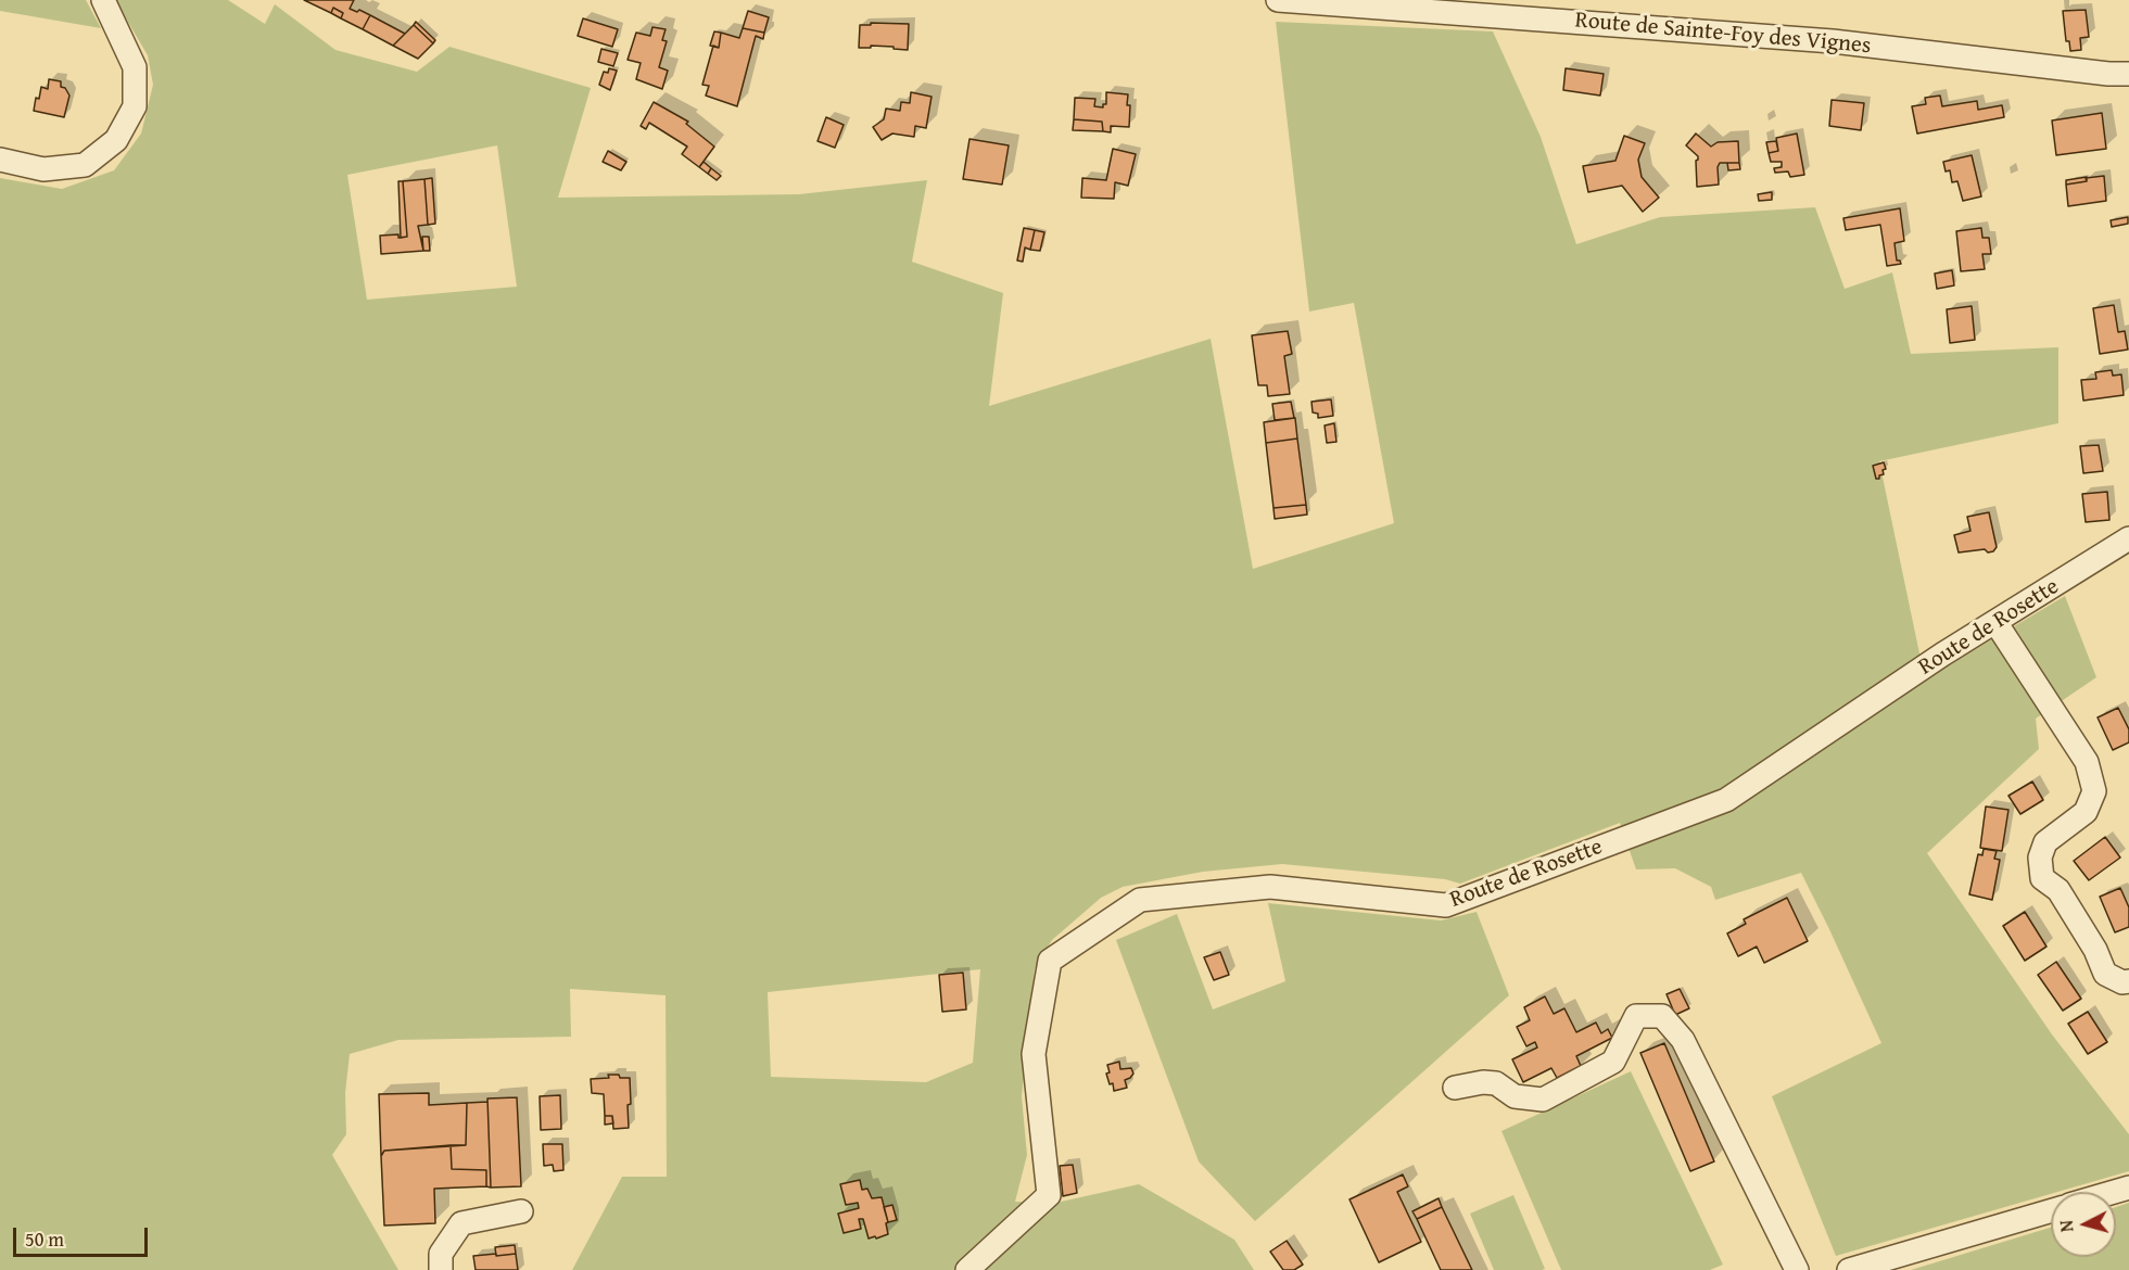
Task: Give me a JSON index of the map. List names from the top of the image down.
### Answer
{
  "streets": {
    "street": ["Route de Sainte-Foy des Vignes", "Route de Rosette"]
  },
  "scale_bar": "50 m",
  "north": "left"
}
